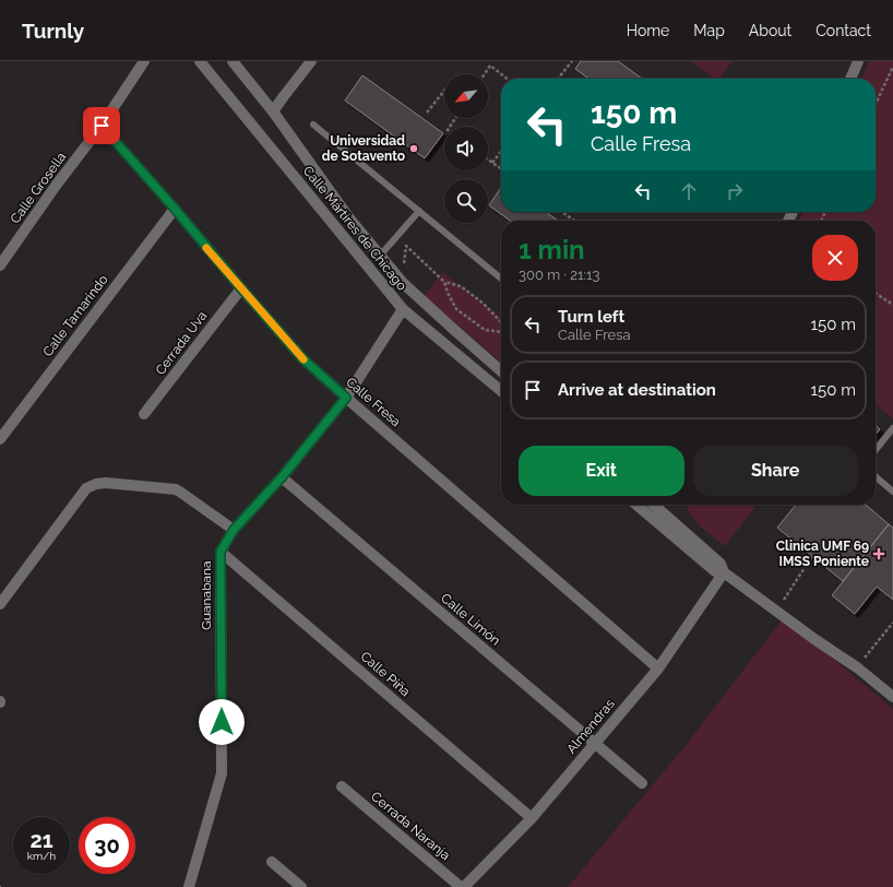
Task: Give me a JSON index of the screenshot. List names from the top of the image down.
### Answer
{
  "streets": {
    "street": [
      "Calle Grosella",
      "Calle Mártires de Chicago",
      "Calle Tamarindo",
      "Cerrada Uva",
      "Calle Fresa",
      "Guanabana",
      "Calle Limón",
      "Calle Piña",
      "Almendras",
      "Cerrada Naranja"
    ]
  },
  "crossings": [
    ["Calle Grosella", "Calle Fresa"],
    ["Calle Mártires de Chicago", "Guanabana"],
    ["Calle Tamarindo", "Calle Fresa"],
    ["Cerrada Uva", "Calle Fresa"],
    ["Calle Fresa", "Guanabana"],
    ["Calle Fresa", "Almendras"],
    ["Guanabana", "Calle Limón"],
    ["Guanabana", "Calle Piña"],
    ["Calle Limón", "Almendras"],
    ["Calle Piña", "Almendras"],
    ["Almendras", "Cerrada Naranja"]
  ],
  "places": {
    "other": ["Universidad de Sotavento"],
    "health": ["Clinica UMF 69 IMSS Poniente"]
  },
  "north": "bottom left",
  "page": {
    "header": "Turnly",
    "nav": [
      "Home",
      "Map",
      "About",
      "Contact"
    ],
    "turn": ["150 m", "Calle Fresa"],
    "heading": ["1 min", "300 m · 21:13"],
    "list": [
      {
        "name": "Turn left",
        "note": "Calle Fresa",
        "value": "150 m"
      },
      {
        "name": "Arrive at destination",
        "value": "150 m"
      }
    ],
    "buttons": ["Exit", "Share"],
    "speed": "21 km/h",
    "limit": "30"
  }
}
